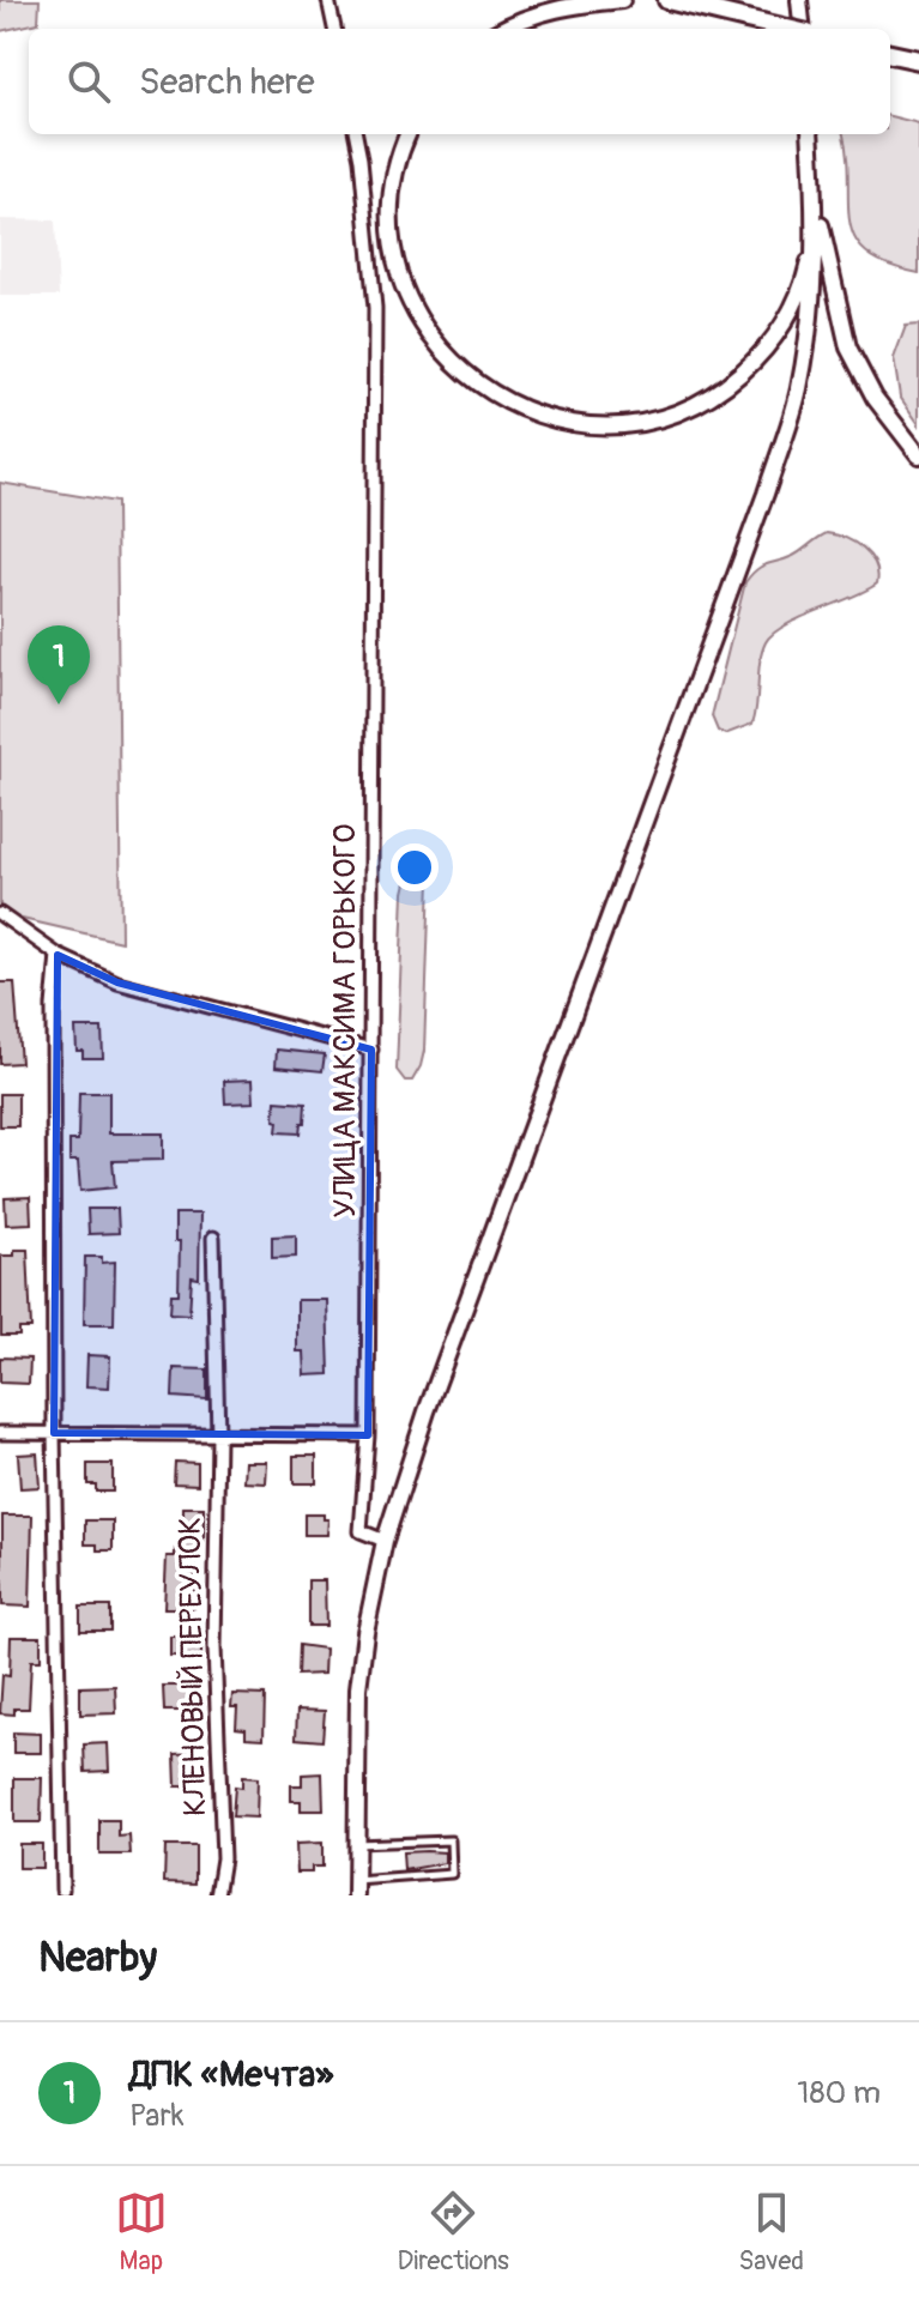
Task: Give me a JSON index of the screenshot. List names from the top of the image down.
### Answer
{
  "streets": {
    "street": ["УЛИЦА МАКСИМА ГОРЬКОГО", "КЛЕНОВЫЙ ПЕРЕУЛОК"]
  },
  "page": {
    "search": "Search here",
    "pins": "1",
    "heading": "Nearby",
    "list": [
      {
        "mark": "1",
        "name": "ДПК «Мечта»",
        "note": "Park",
        "value": "180 m"
      }
    ],
    "nav": ["Map", "Directions", "Saved"]
  }
}
